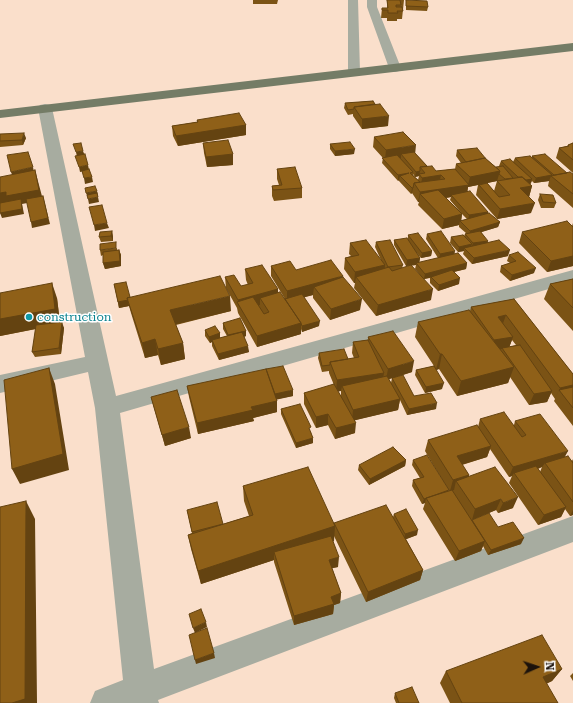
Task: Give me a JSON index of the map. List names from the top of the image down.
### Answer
{
  "places": ["construction"],
  "north": "right"
}
